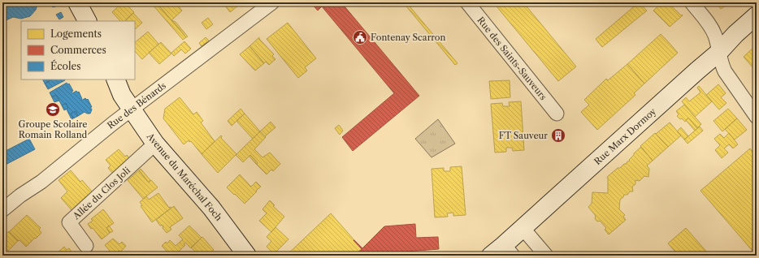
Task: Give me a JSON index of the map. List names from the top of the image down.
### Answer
{
  "streets": {
    "main road": ["Rue Marx Dormoy", "Avenue du Maréchal Foch"],
    "street": ["Rue des Saints-Sauveurs", "Rue des Bénards", "Allée du Clos Joli"]
  },
  "crossings": [
    ["Rue des Bénards", "Avenue du Maréchal Foch"],
    ["Avenue du Maréchal Foch", "Allée du Clos Joli"]
  ],
  "places": {
    "public building": ["Fontenay Scarron"],
    "school or university": ["Groupe Scolaire Romain Rolland"],
    "building": ["FT Sauveur"]
  },
  "legend": ["Logements", "Commerces", "Écoles"]
}
